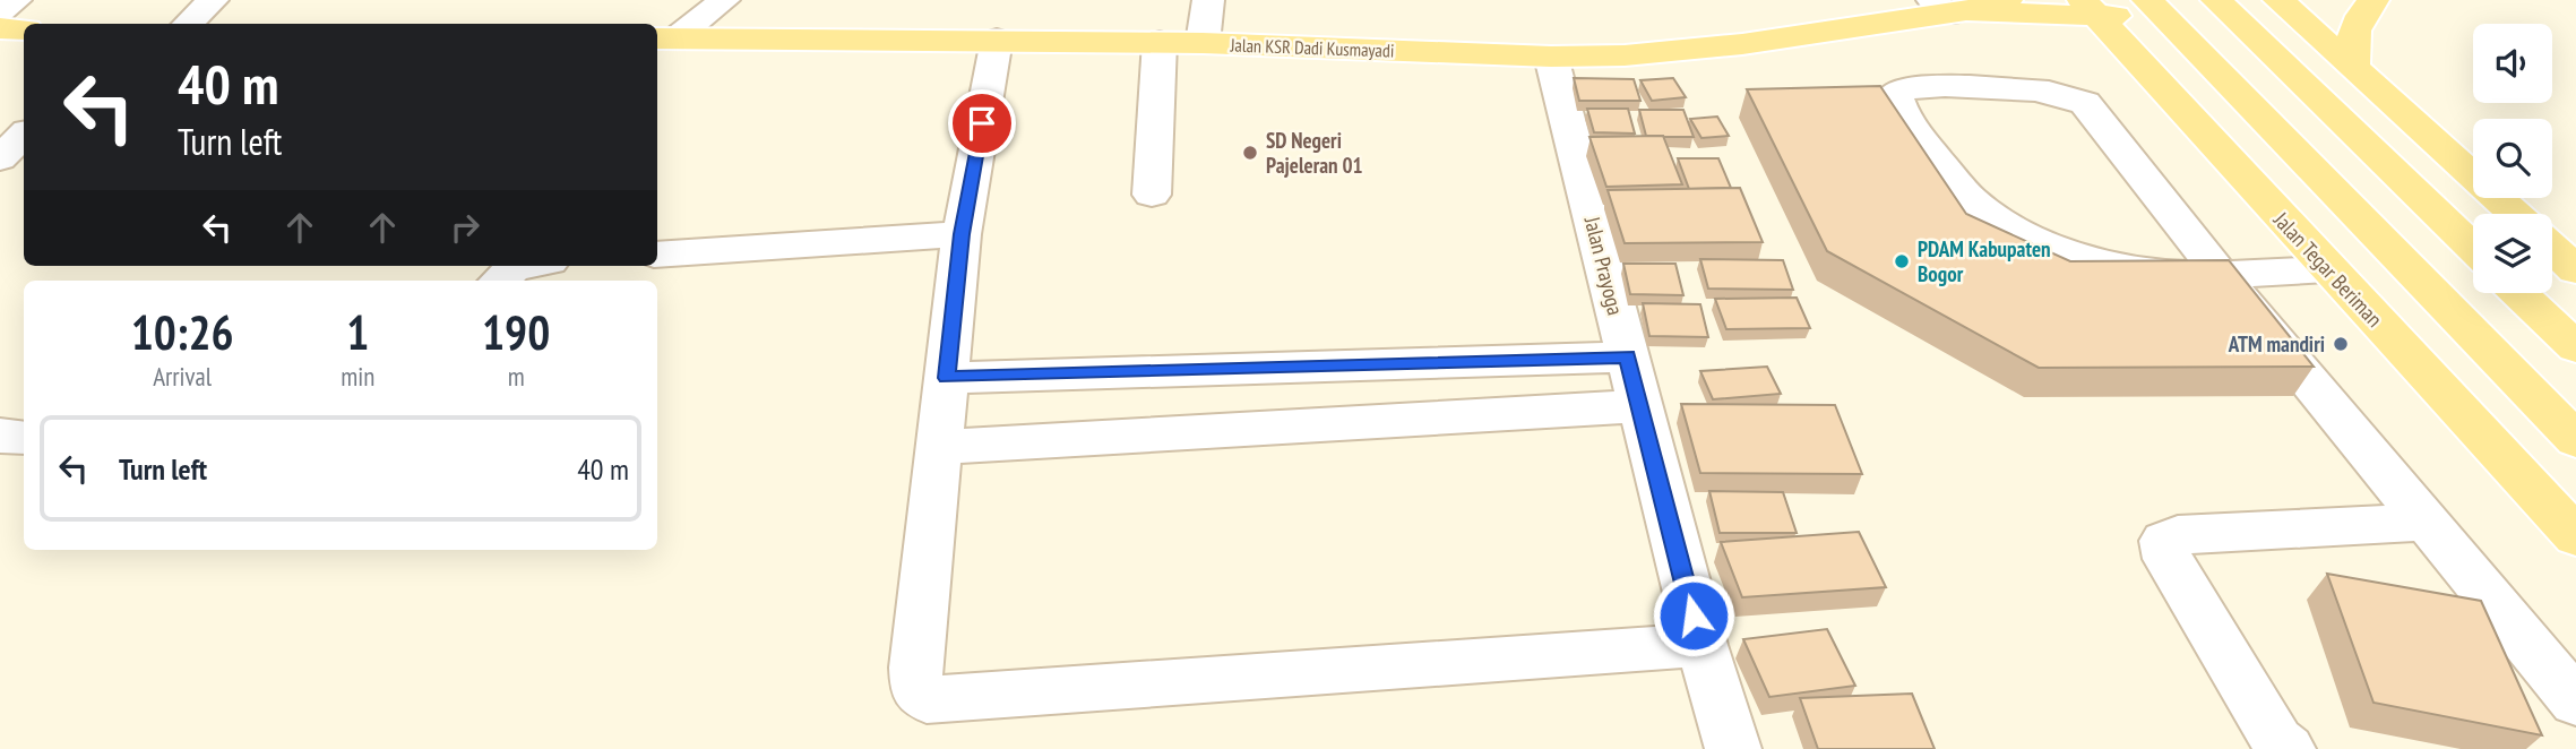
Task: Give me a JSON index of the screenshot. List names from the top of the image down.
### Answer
{
  "streets": {
    "main road": ["Jalan KSR Dadi Kusmayadi", "Jalan Tegar Beriman"],
    "street": ["Jalan Prayoga"]
  },
  "crossings": [
    ["Jalan KSR Dadi Kusmayadi", "Jalan Prayoga"],
    ["Jalan KSR Dadi Kusmayadi", "Jalan Tegar Beriman"]
  ],
  "places": ["SD Negeri Pajeleran 01", "PDAM Kabupaten Bogor", "ATM mandiri"],
  "page": {
    "turn": ["40 m", "Turn left"],
    "eta": [
      "10:26",
      "Arrival",
      "1",
      "min",
      "190",
      "m"
    ],
    "list": [
      {
        "name": "Turn left",
        "value": "40 m"
      }
    ]
  }
}
